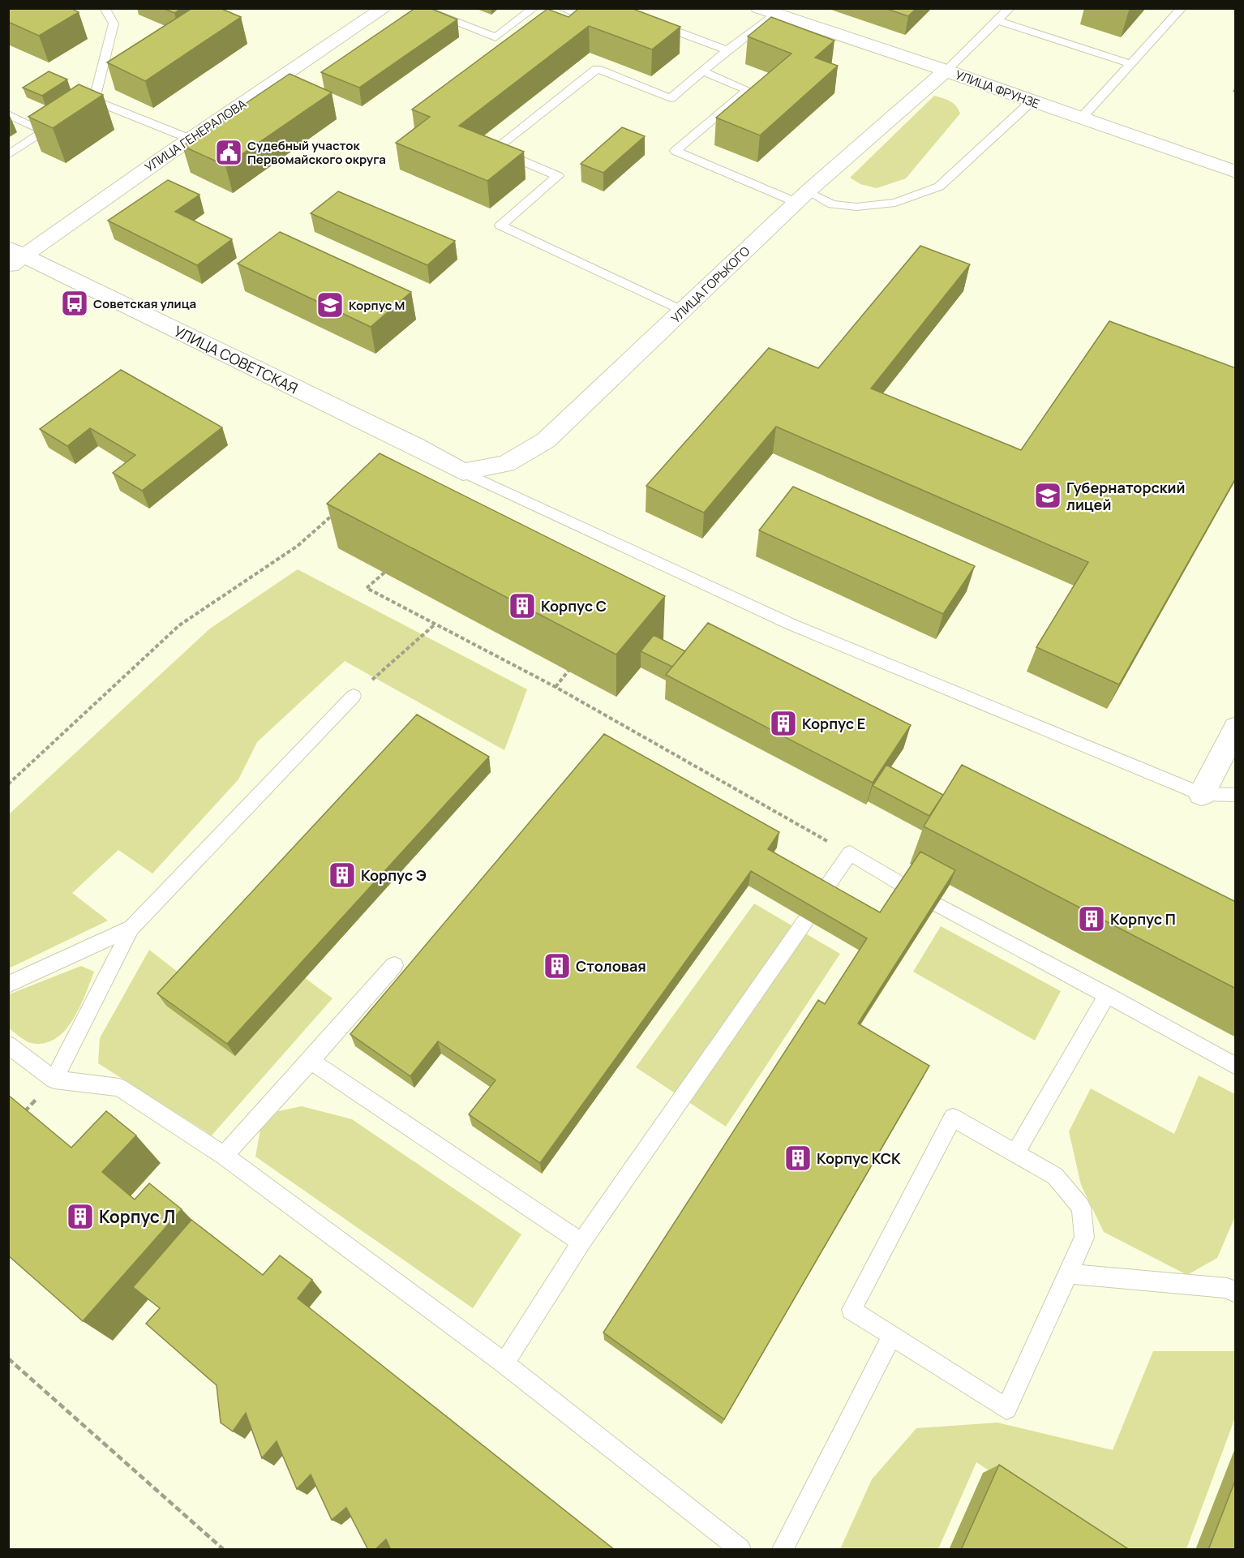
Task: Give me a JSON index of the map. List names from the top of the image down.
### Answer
{
  "streets": {
    "street": [
      "УЛИЦА ФРУНЗЕ",
      "УЛИЦА ГЕНЕРАЛОВА",
      "УЛИЦА ГОРЬКОГО",
      "УЛИЦА СОВЕТСКАЯ"
    ]
  },
  "crossings": [
    ["УЛИЦА ФРУНЗЕ", "УЛИЦА ГОРЬКОГО"],
    ["УЛИЦА ГЕНЕРАЛОВА", "УЛИЦА СОВЕТСКАЯ"],
    ["УЛИЦА ГОРЬКОГО", "УЛИЦА СОВЕТСКАЯ"]
  ],
  "places": {
    "public building": ["Судебный участок Первомайского округа"],
    "bus stop": ["Советская улица"],
    "school or university": ["Корпус M", "Губернаторский лицей"],
    "building": [
      "Корпус С",
      "Корпус Е",
      "Корпус Э",
      "Корпус П",
      "Столовая",
      "Корпус КСК",
      "Корпус Л"
    ]
  }
}
